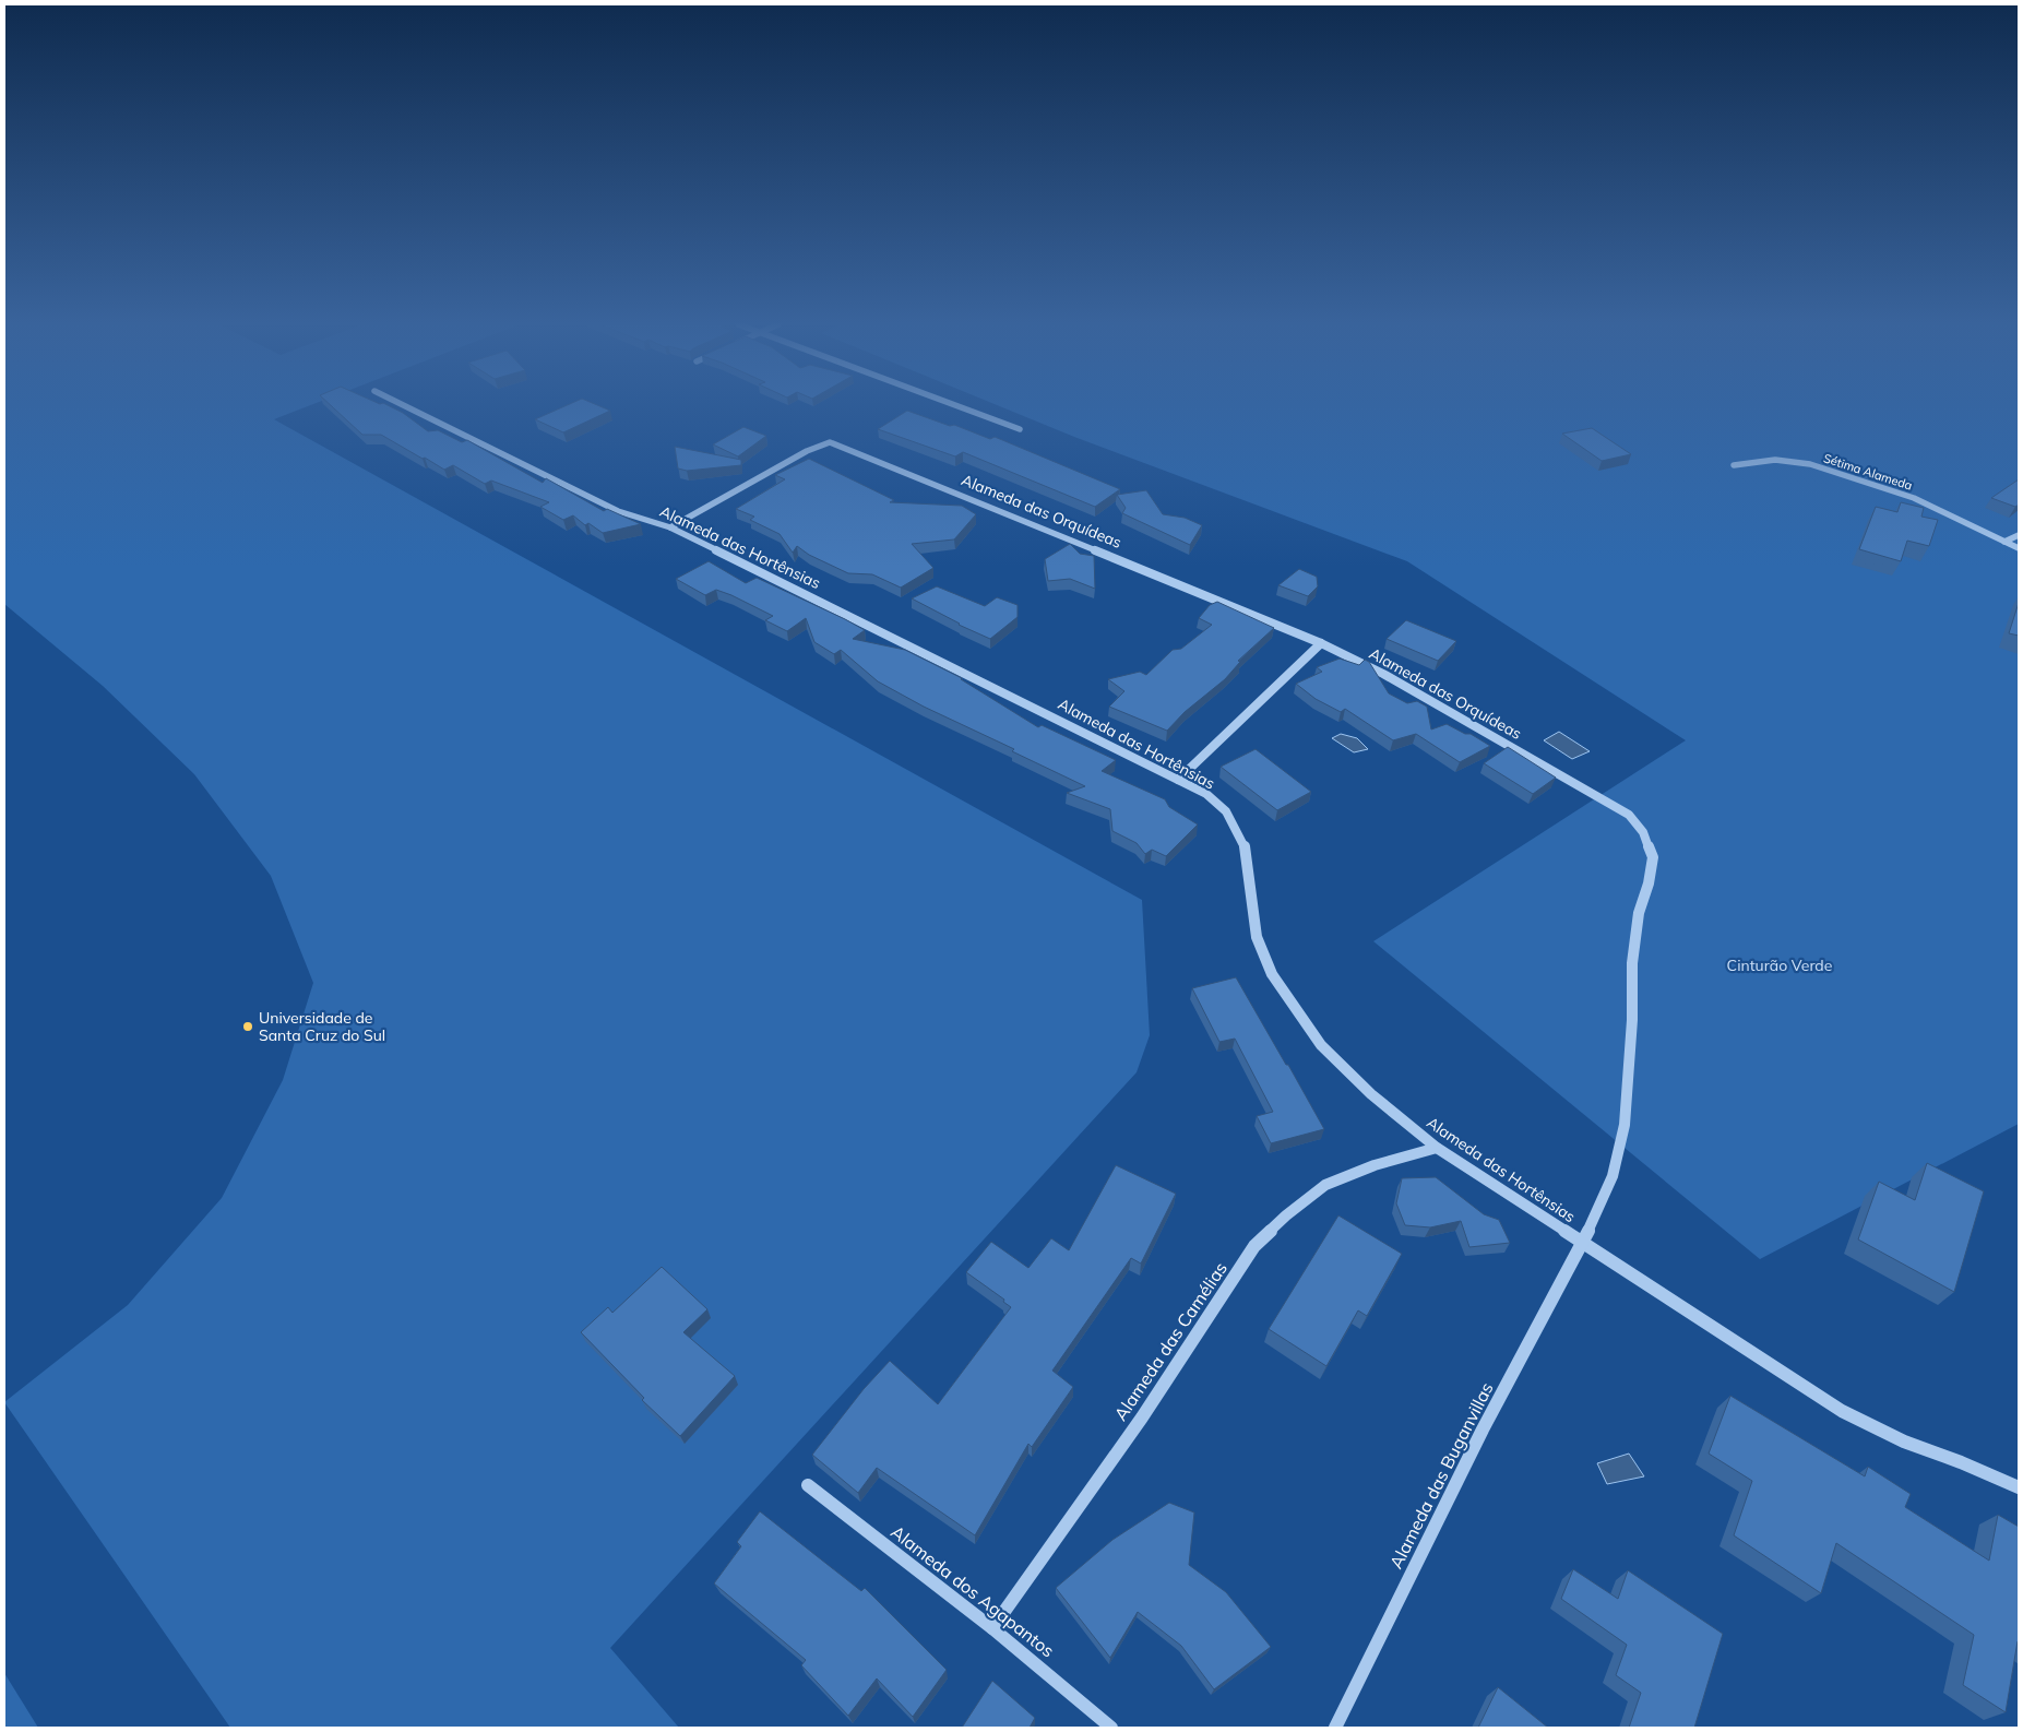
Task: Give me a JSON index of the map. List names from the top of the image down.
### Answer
{
  "streets": {
    "street": [
      "Sétima Alameda",
      "Alameda das Orquídeas",
      "Alameda das Hortênsias",
      "Alameda das Camélias",
      "Alameda das Buganvillas",
      "Alameda dos Agapantos"
    ]
  },
  "crossings": [
    ["Alameda das Orquídeas", "Alameda das Hortênsias"],
    ["Alameda das Orquídeas", "Alameda das Buganvillas"],
    ["Alameda das Hortênsias", "Alameda das Camélias"],
    ["Alameda das Hortênsias", "Alameda das Buganvillas"],
    ["Alameda das Camélias", "Alameda dos Agapantos"]
  ],
  "parks": ["Cinturão Verde"],
  "places": ["Universidade de Santa Cruz do Sul"]
}
